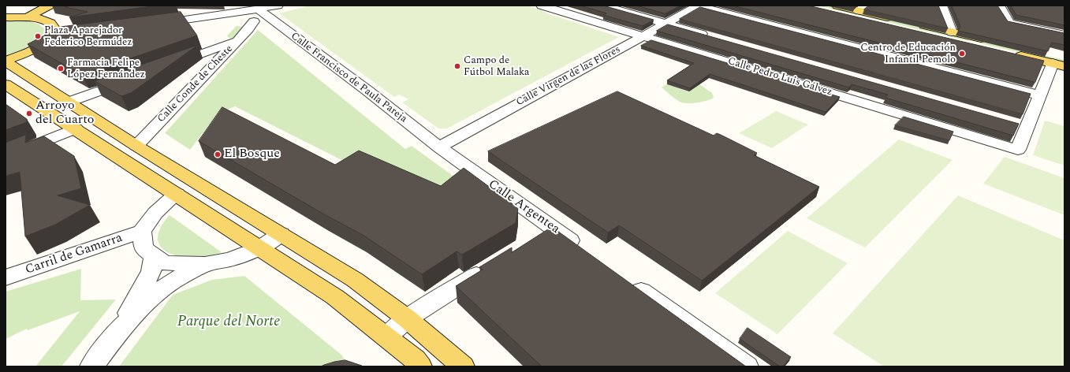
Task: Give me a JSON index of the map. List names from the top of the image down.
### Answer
{
  "streets": {
    "street": [
      "Calle Virgen de las Flores",
      "Calle Pedro Luis Gálvez",
      "Calle Francisco de Paula Pareja",
      "Calle Conde de Cheste",
      "Calle Argentea",
      "Carril de Gamarra"
    ]
  },
  "crossings": [
    ["Calle Virgen de las Flores", "Calle Pedro Luis Gálvez"],
    ["Calle Virgen de las Flores", "Calle Francisco de Paula Pareja"],
    ["Calle Virgen de las Flores", "Calle Argentea"],
    ["Calle Francisco de Paula Pareja", "Calle Argentea"]
  ],
  "parks": ["Parque del Norte"],
  "places": [
    "Plaza Aparejador Federico Bermúdez",
    "Centro de Educación Infantil Pemolo",
    "Campo de Fútbol Malaka",
    "Farmacia Felipe López Fernández",
    "Arroyo del Cuarto",
    "El Bosque"
  ]
}
